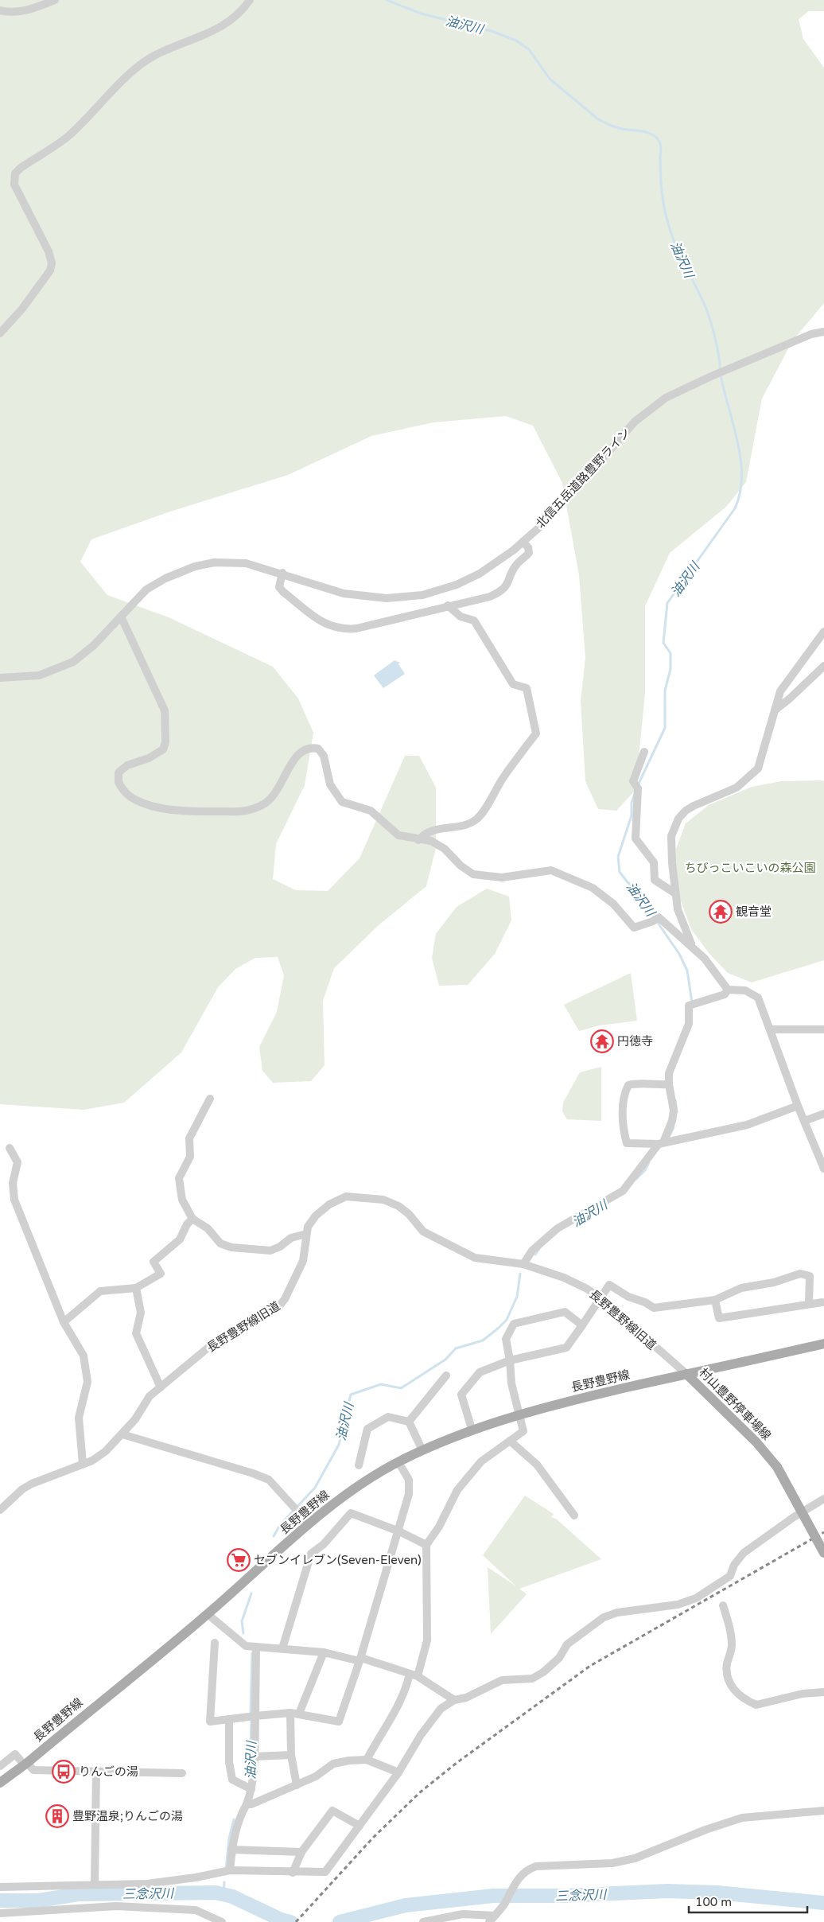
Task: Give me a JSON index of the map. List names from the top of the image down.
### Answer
{
  "streets": {
    "main road": ["長野豊野線", "村山豊野停車場線"],
    "street": ["北信五岳道路豊野ライン", "長野豊野線旧道"]
  },
  "crossings": [
    ["長野豊野線旧道", "長野豊野線"],
    ["長野豊野線旧道", "村山豊野停車場線"],
    ["長野豊野線", "村山豊野停車場線"]
  ],
  "water": ["油沢川", "三念沢川"],
  "parks": ["ちびっこいこいの森公園"],
  "places": {
    "temple": ["観音堂", "円徳寺"],
    "supermarket": ["セブンイレブン(Seven-Eleven)"],
    "bus stop": ["りんごの湯"],
    "building": ["豊野温泉;りんごの湯"]
  },
  "scale_bar": "100 m"
}
